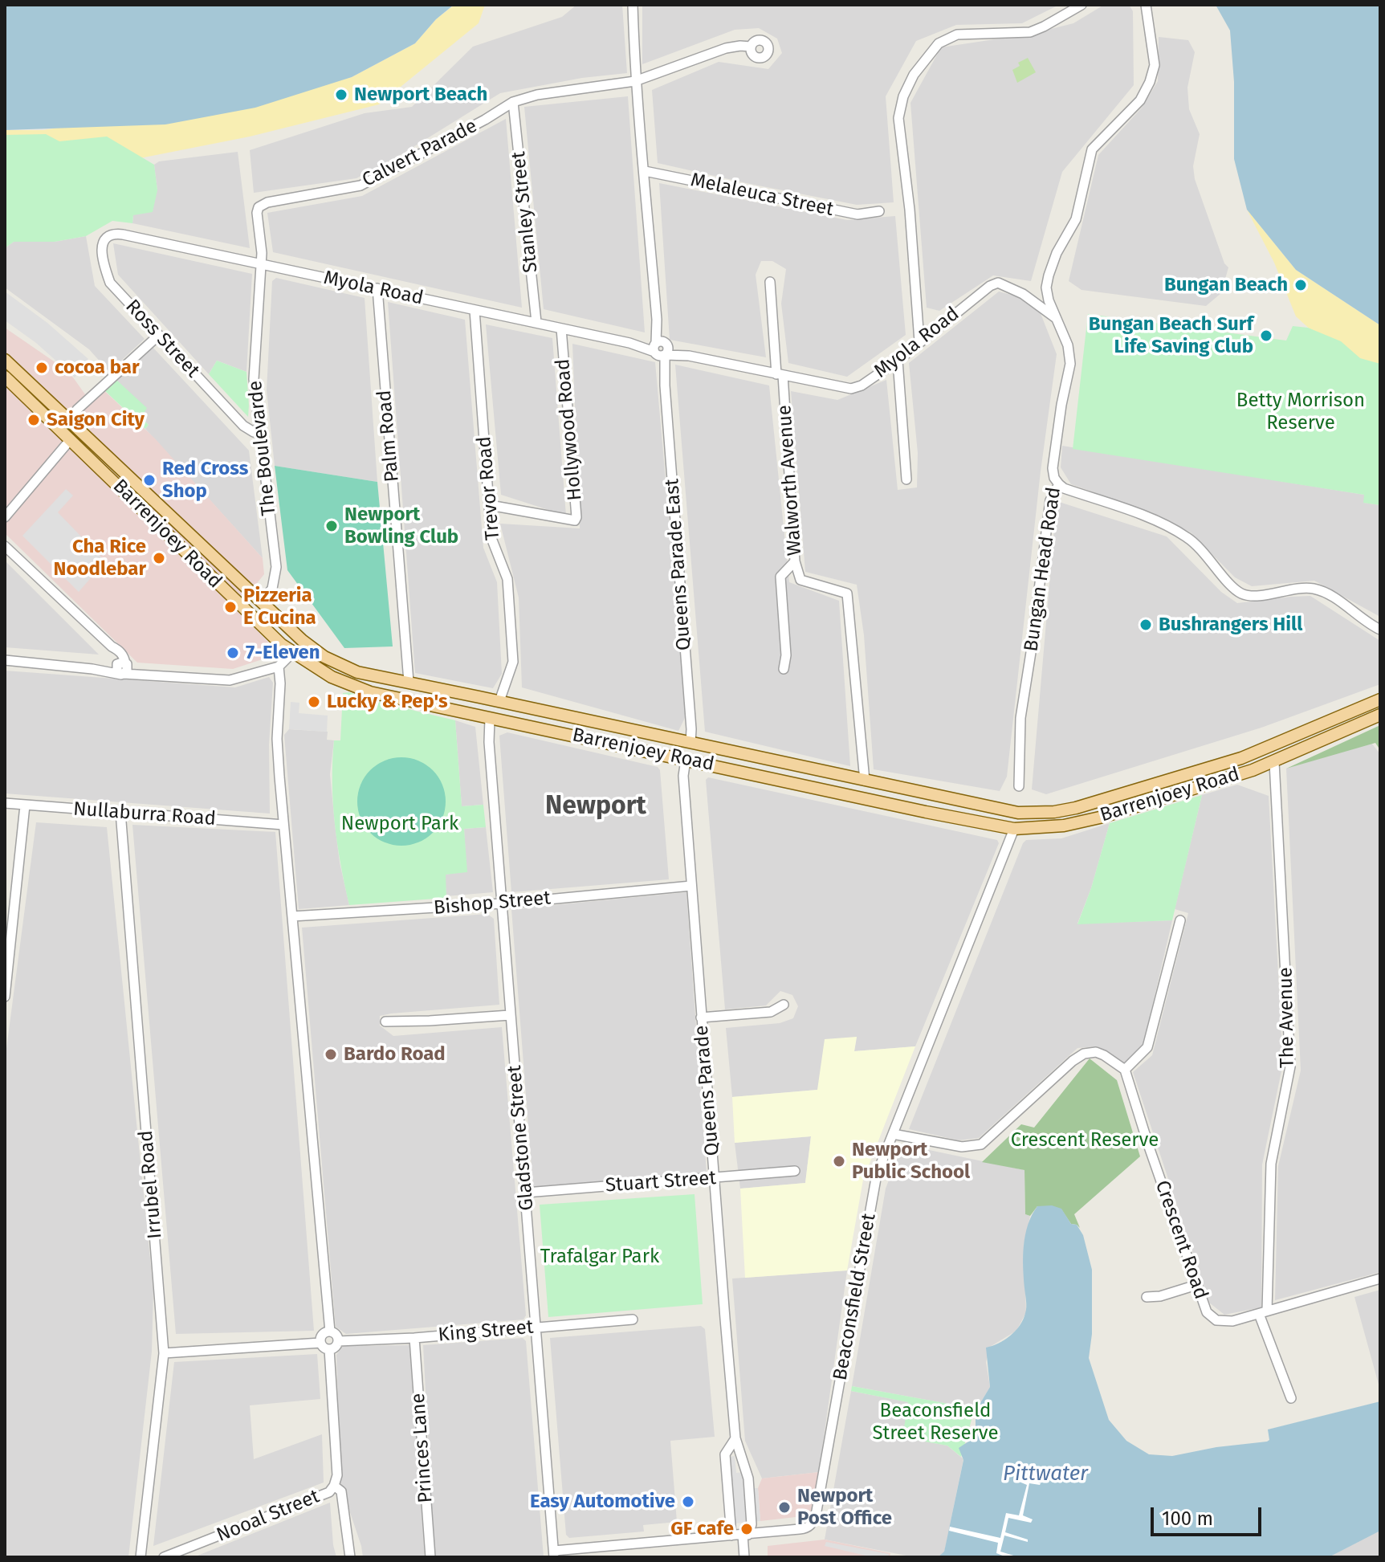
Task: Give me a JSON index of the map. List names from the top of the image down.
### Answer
{
  "streets": {
    "main road": [
      "Palm Road",
      "Barrenjoey Road",
      "Queens Parade",
      "Beaconsfield Street"
    ],
    "street": [
      "Calvert Parade",
      "Melaleuca Street",
      "Stanley Street",
      "Myola Road",
      "Ross Street",
      "Hollywood Road",
      "The Boulevarde",
      "Walworth Avenue",
      "Trevor Road",
      "Queens Parade East",
      "Bungan Head Road",
      "Nullaburra Road",
      "Bishop Street",
      "The Avenue",
      "Gladstone Street",
      "Stuart Street",
      "Irrubel Road",
      "Crescent Road",
      "King Street",
      "Princes Lane",
      "Nooal Street"
    ]
  },
  "crossings": [
    ["Calvert Parade", "Stanley Street"],
    ["Calvert Parade", "Myola Road"],
    ["Calvert Parade", "The Boulevarde"],
    ["Calvert Parade", "Queens Parade East"],
    ["Melaleuca Street", "Queens Parade East"],
    ["Stanley Street", "Myola Road"],
    ["Myola Road", "Ross Street"],
    ["Myola Road", "Hollywood Road"],
    ["Myola Road", "Palm Road"],
    ["Myola Road", "The Boulevarde"],
    ["Myola Road", "Walworth Avenue"],
    ["Myola Road", "Trevor Road"],
    ["Myola Road", "Queens Parade East"],
    ["Myola Road", "Bungan Head Road"],
    ["Ross Street", "The Boulevarde"],
    ["Hollywood Road", "Trevor Road"],
    ["Palm Road", "Barrenjoey Road"],
    ["The Boulevarde", "Barrenjoey Road"],
    ["Walworth Avenue", "Barrenjoey Road"],
    ["Trevor Road", "Barrenjoey Road"],
    ["Barrenjoey Road", "Queens Parade East"],
    ["Barrenjoey Road", "The Avenue"],
    ["Barrenjoey Road", "Queens Parade"],
    ["Barrenjoey Road", "Gladstone Street"],
    ["Barrenjoey Road", "Beaconsfield Street"],
    ["Queens Parade East", "Queens Parade"],
    ["Nullaburra Road", "Irrubel Road"],
    ["Bishop Street", "Queens Parade"],
    ["Bishop Street", "Gladstone Street"],
    ["The Avenue", "Crescent Road"],
    ["Queens Parade", "Stuart Street"],
    ["Queens Parade", "Beaconsfield Street"],
    ["Gladstone Street", "Stuart Street"],
    ["Gladstone Street", "Beaconsfield Street"],
    ["Gladstone Street", "King Street"],
    ["King Street", "Princes Lane"]
  ],
  "districts": ["Newport"],
  "water": ["Pittwater"],
  "parks": [
    "Betty Morrison Reserve",
    "Newport Park",
    "Crescent Reserve",
    "Trafalgar Park",
    "Beaconsfield Street Reserve"
  ],
  "places": [
    "Newport Beach",
    "Bungan Beach",
    "Bungan Beach Surf Life Saving Club",
    "cocoa bar",
    "Saigon City",
    "Red Cross Shop",
    "Newport Bowling Club",
    "Cha Rice Noodlebar",
    "Pizzeria E Cucina",
    "Bushrangers Hill",
    "7-Eleven",
    "Lucky & Pep's",
    "Bardo Road",
    "Newport Public School",
    "Easy Automotive",
    "Newport Post Office",
    "GF cafe"
  ],
  "scale_bar": "100 m"
}
